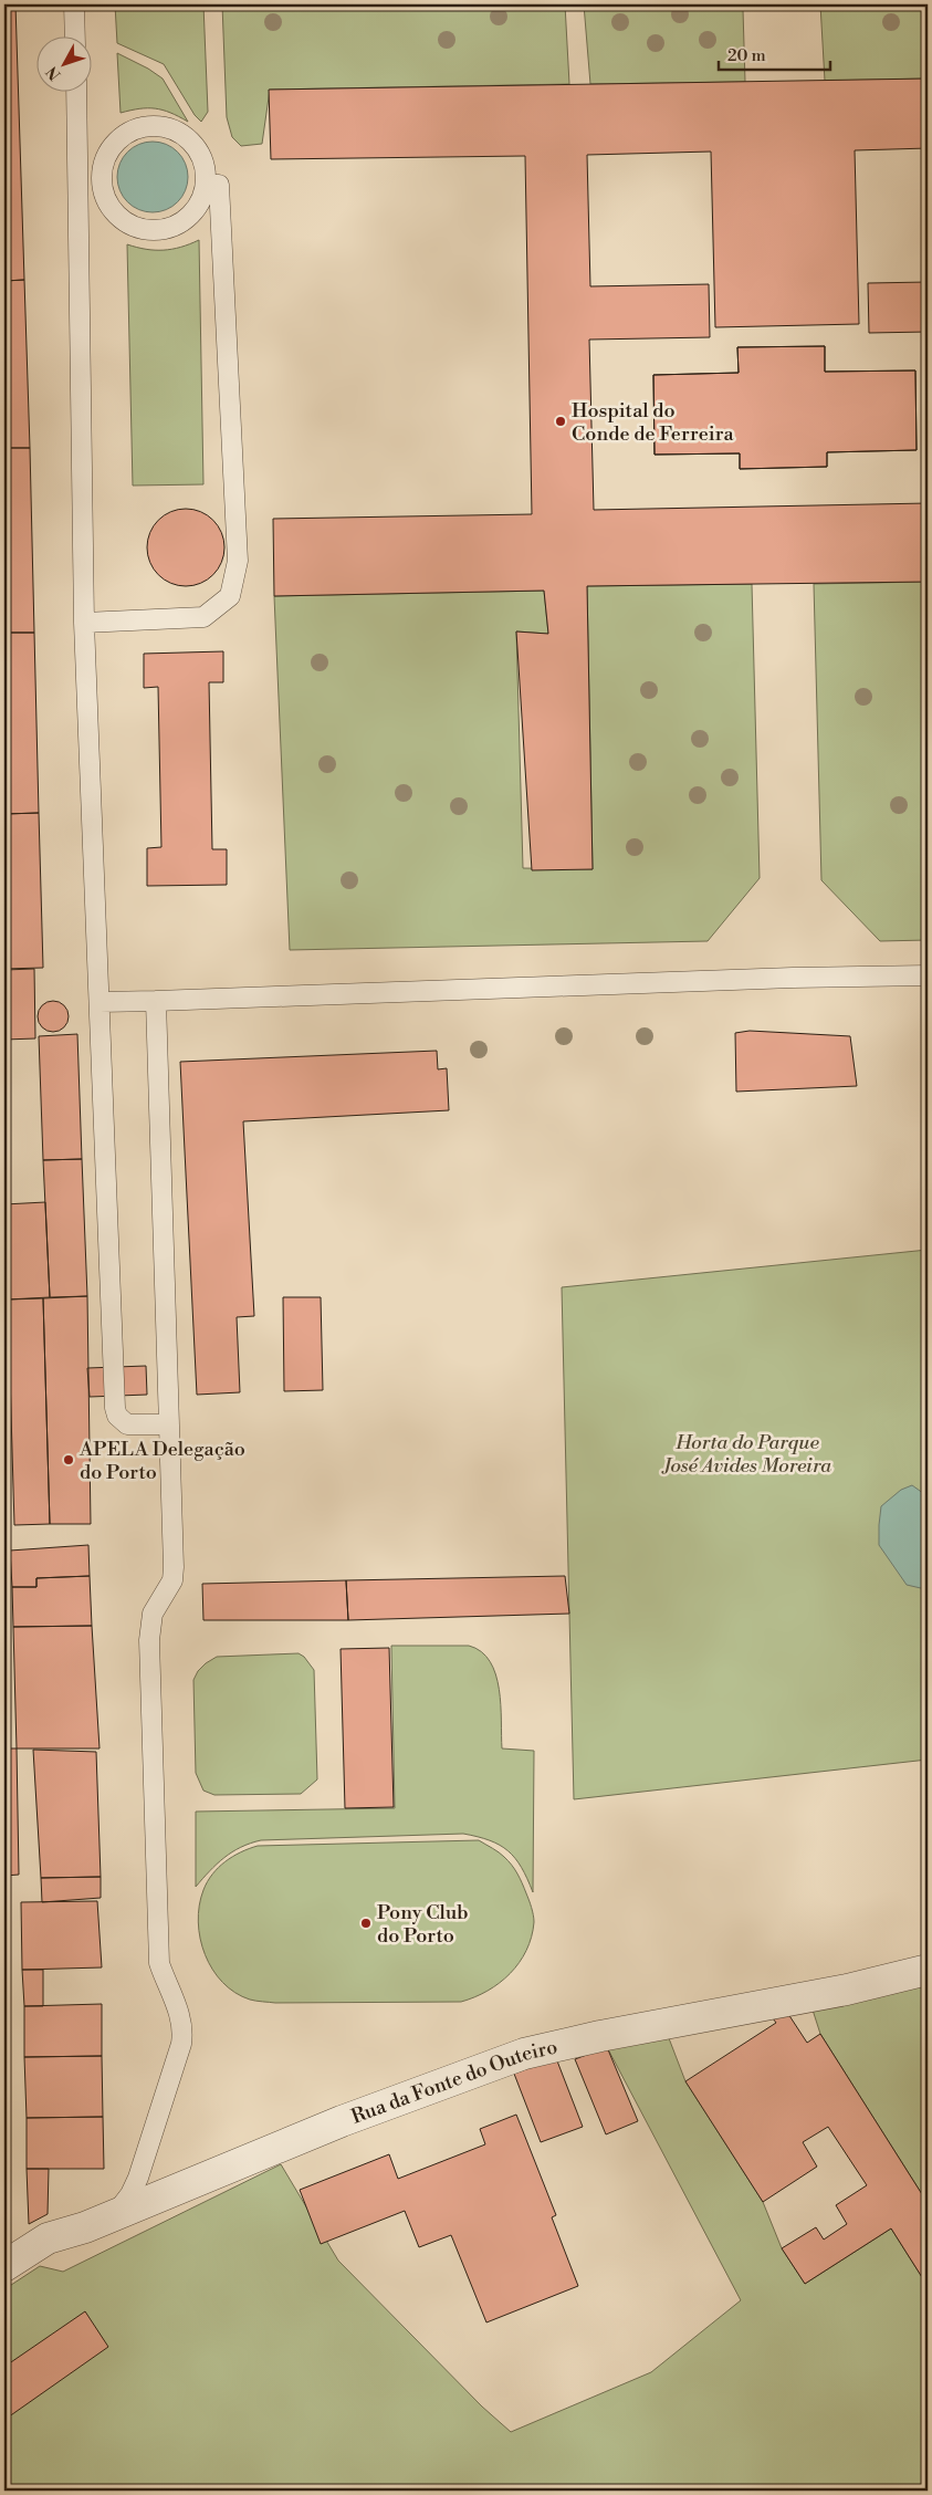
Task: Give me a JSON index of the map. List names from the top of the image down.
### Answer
{
  "streets": {
    "street": ["Rua da Fonte do Outeiro"]
  },
  "parks": ["Horta do Parque José Avides Moreira"],
  "places": ["Hospital do Conde de Ferreira", "APELA Delegação do Porto", "Pony Club do Porto"],
  "scale_bar": "20 m",
  "north": "bottom left"
}
